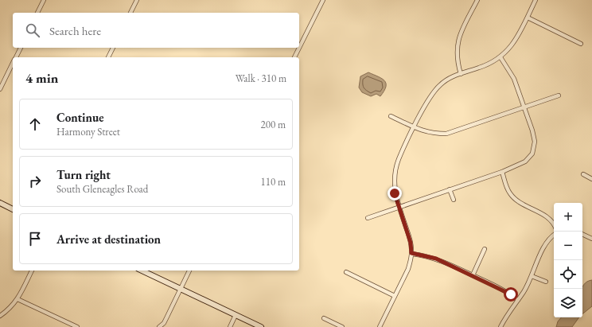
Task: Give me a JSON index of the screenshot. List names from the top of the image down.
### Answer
{
  "page": {
    "search": "Search here",
    "heading": ["4 min", "Walk · 310 m"],
    "list": [
      ["Continue", "Harmony Street", "200 m"],
      ["Turn right", "South Gleneagles Road", "110 m"],
      "Arrive at destination"
    ],
    "map_buttons": ["+", "−"]
  }
}
